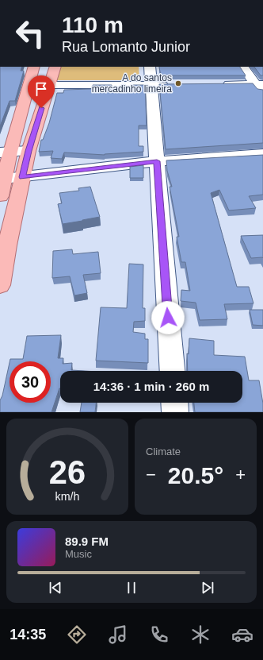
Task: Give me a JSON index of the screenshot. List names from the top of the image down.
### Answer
{
  "places": ["A do santos mercadinho limeira"],
  "page": {
    "turn": ["110 m", "Rua Lomanto Junior"],
    "limit": "30",
    "trip": "14:36 · 1 min · 260 m",
    "tile": "Climate",
    "heat": ["−", "20.5°", "+"],
    "song": ["89.9 FM", "Music"],
    "tabs": "14:35",
    "gauge": ["26", "km/h"]
  }
}
